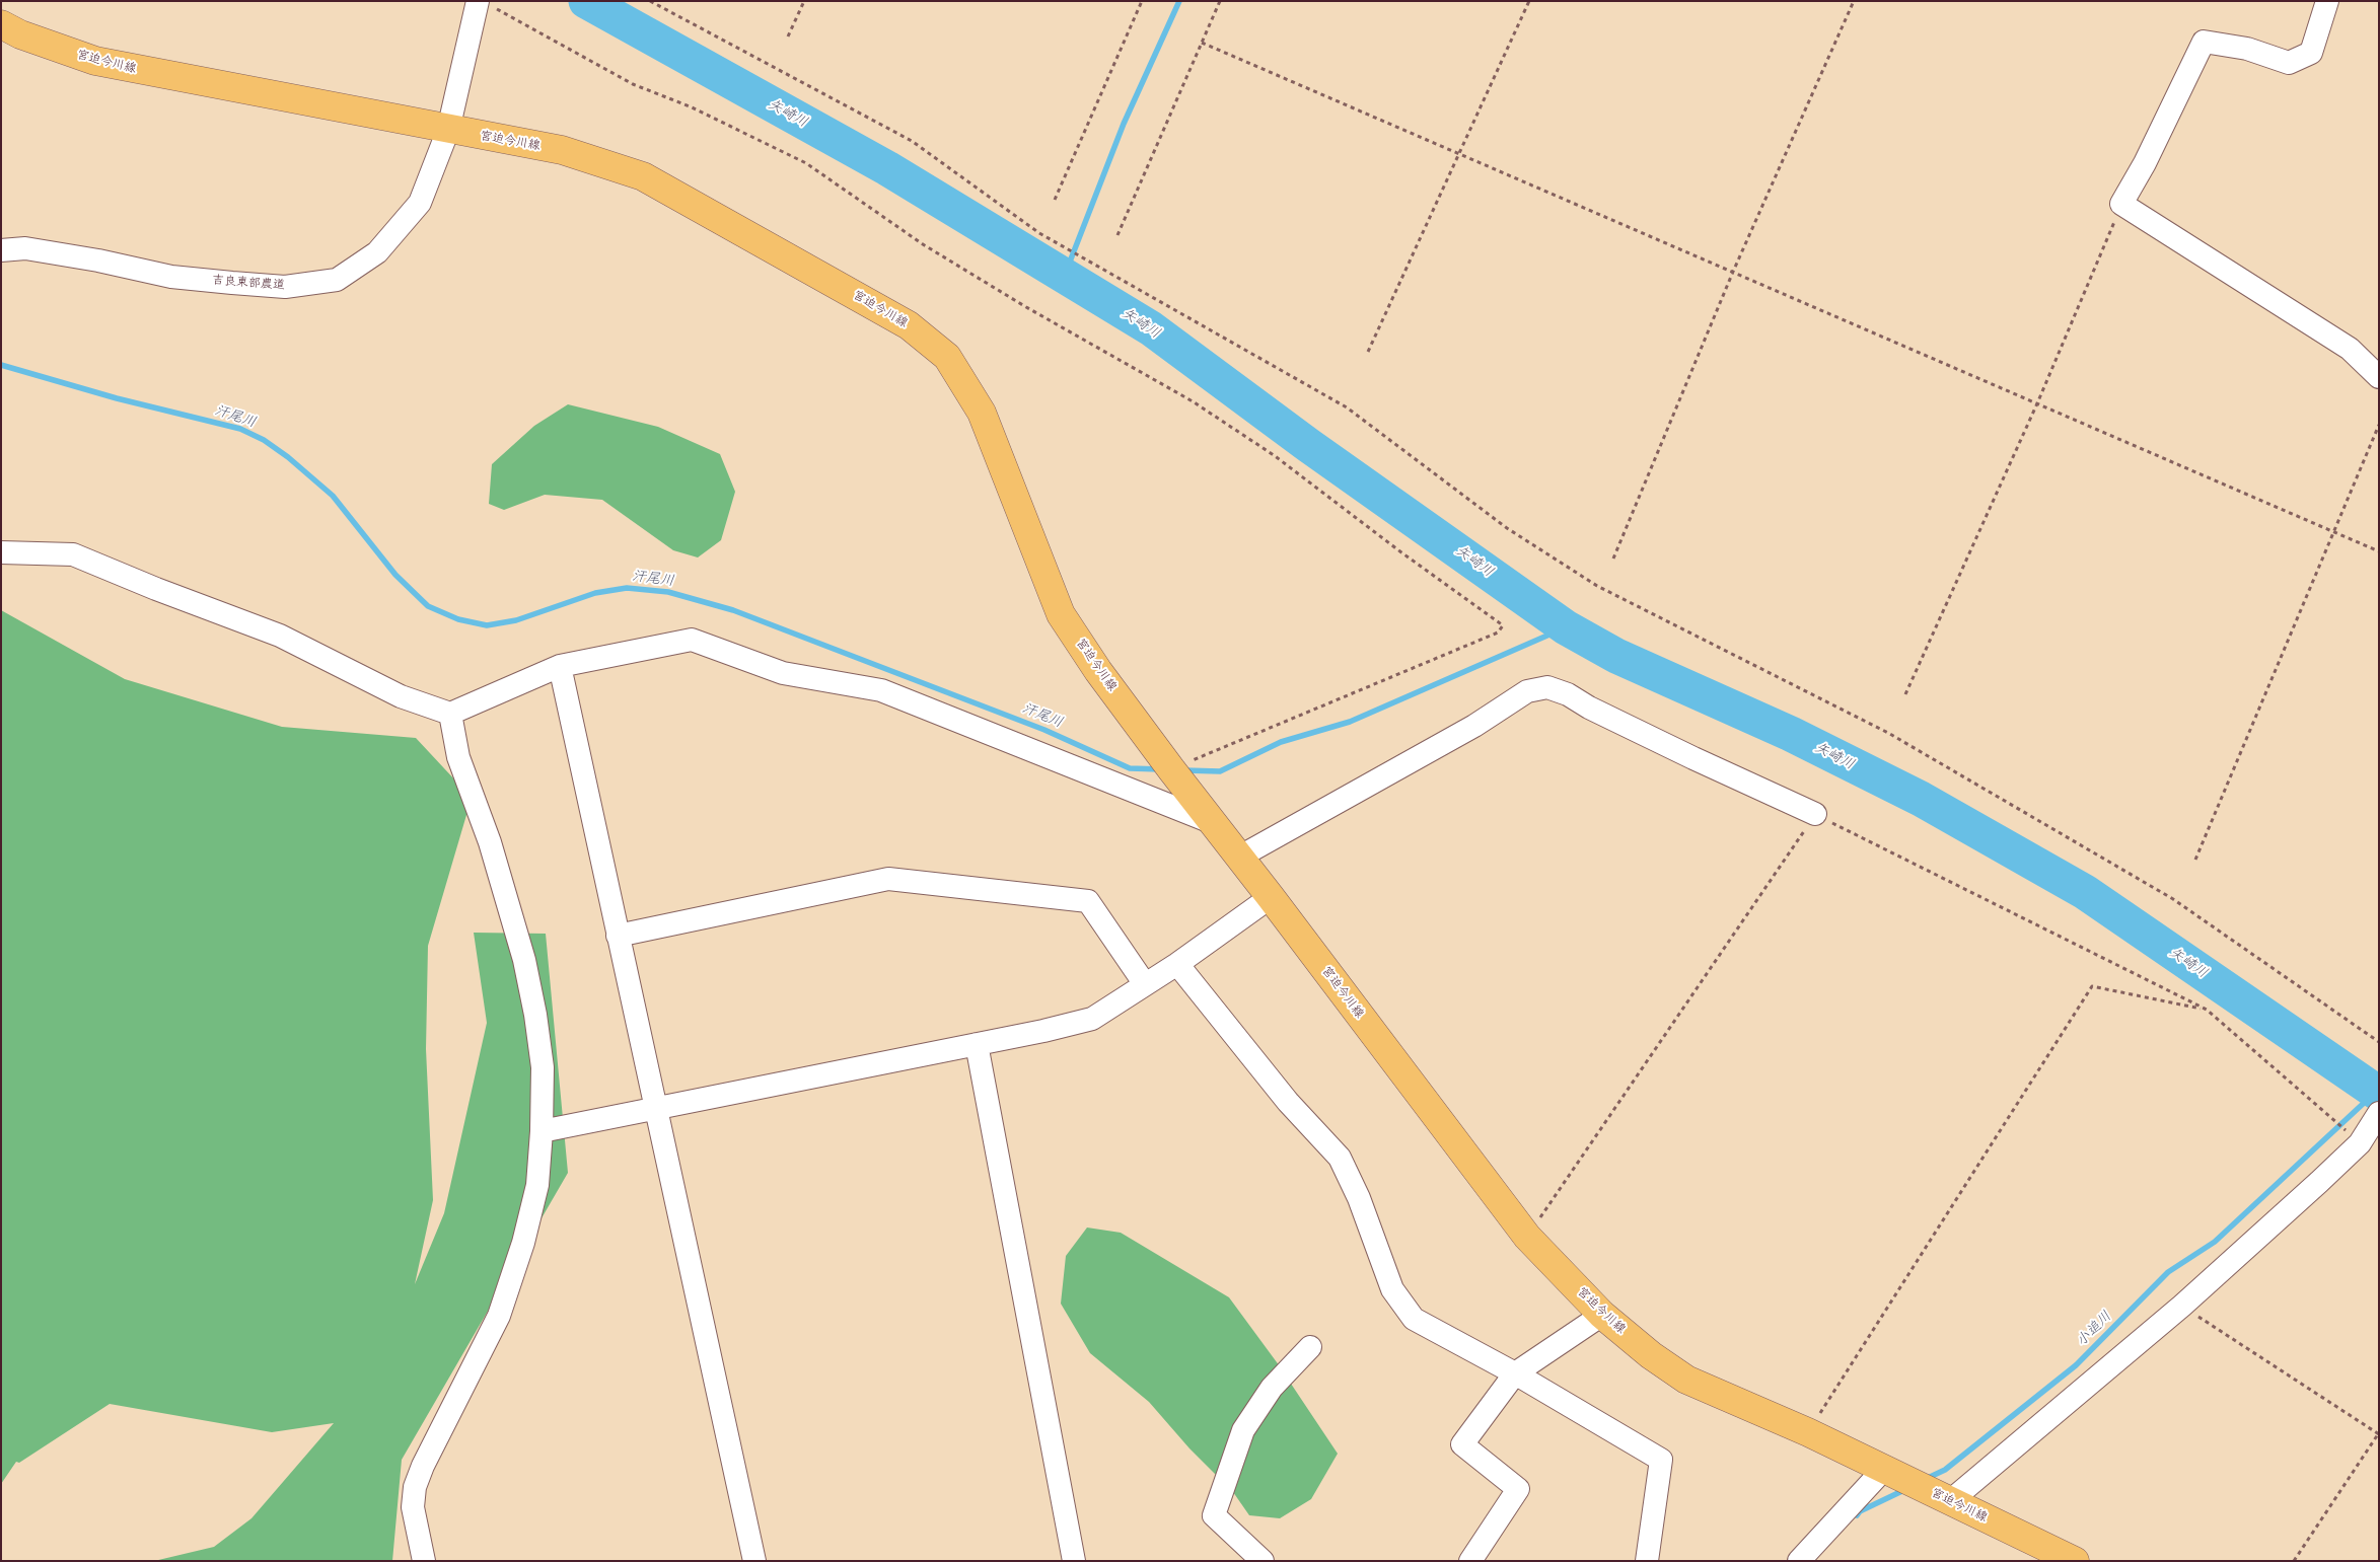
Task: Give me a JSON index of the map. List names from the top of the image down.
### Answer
{
  "streets": {
    "main road": ["宮迫今川線"],
    "street": ["吉良東部農道"]
  },
  "crossings": [
    ["宮迫今川線", "吉良東部農道"]
  ],
  "water": ["矢崎川", "汗尾川", "小追川"]
}
